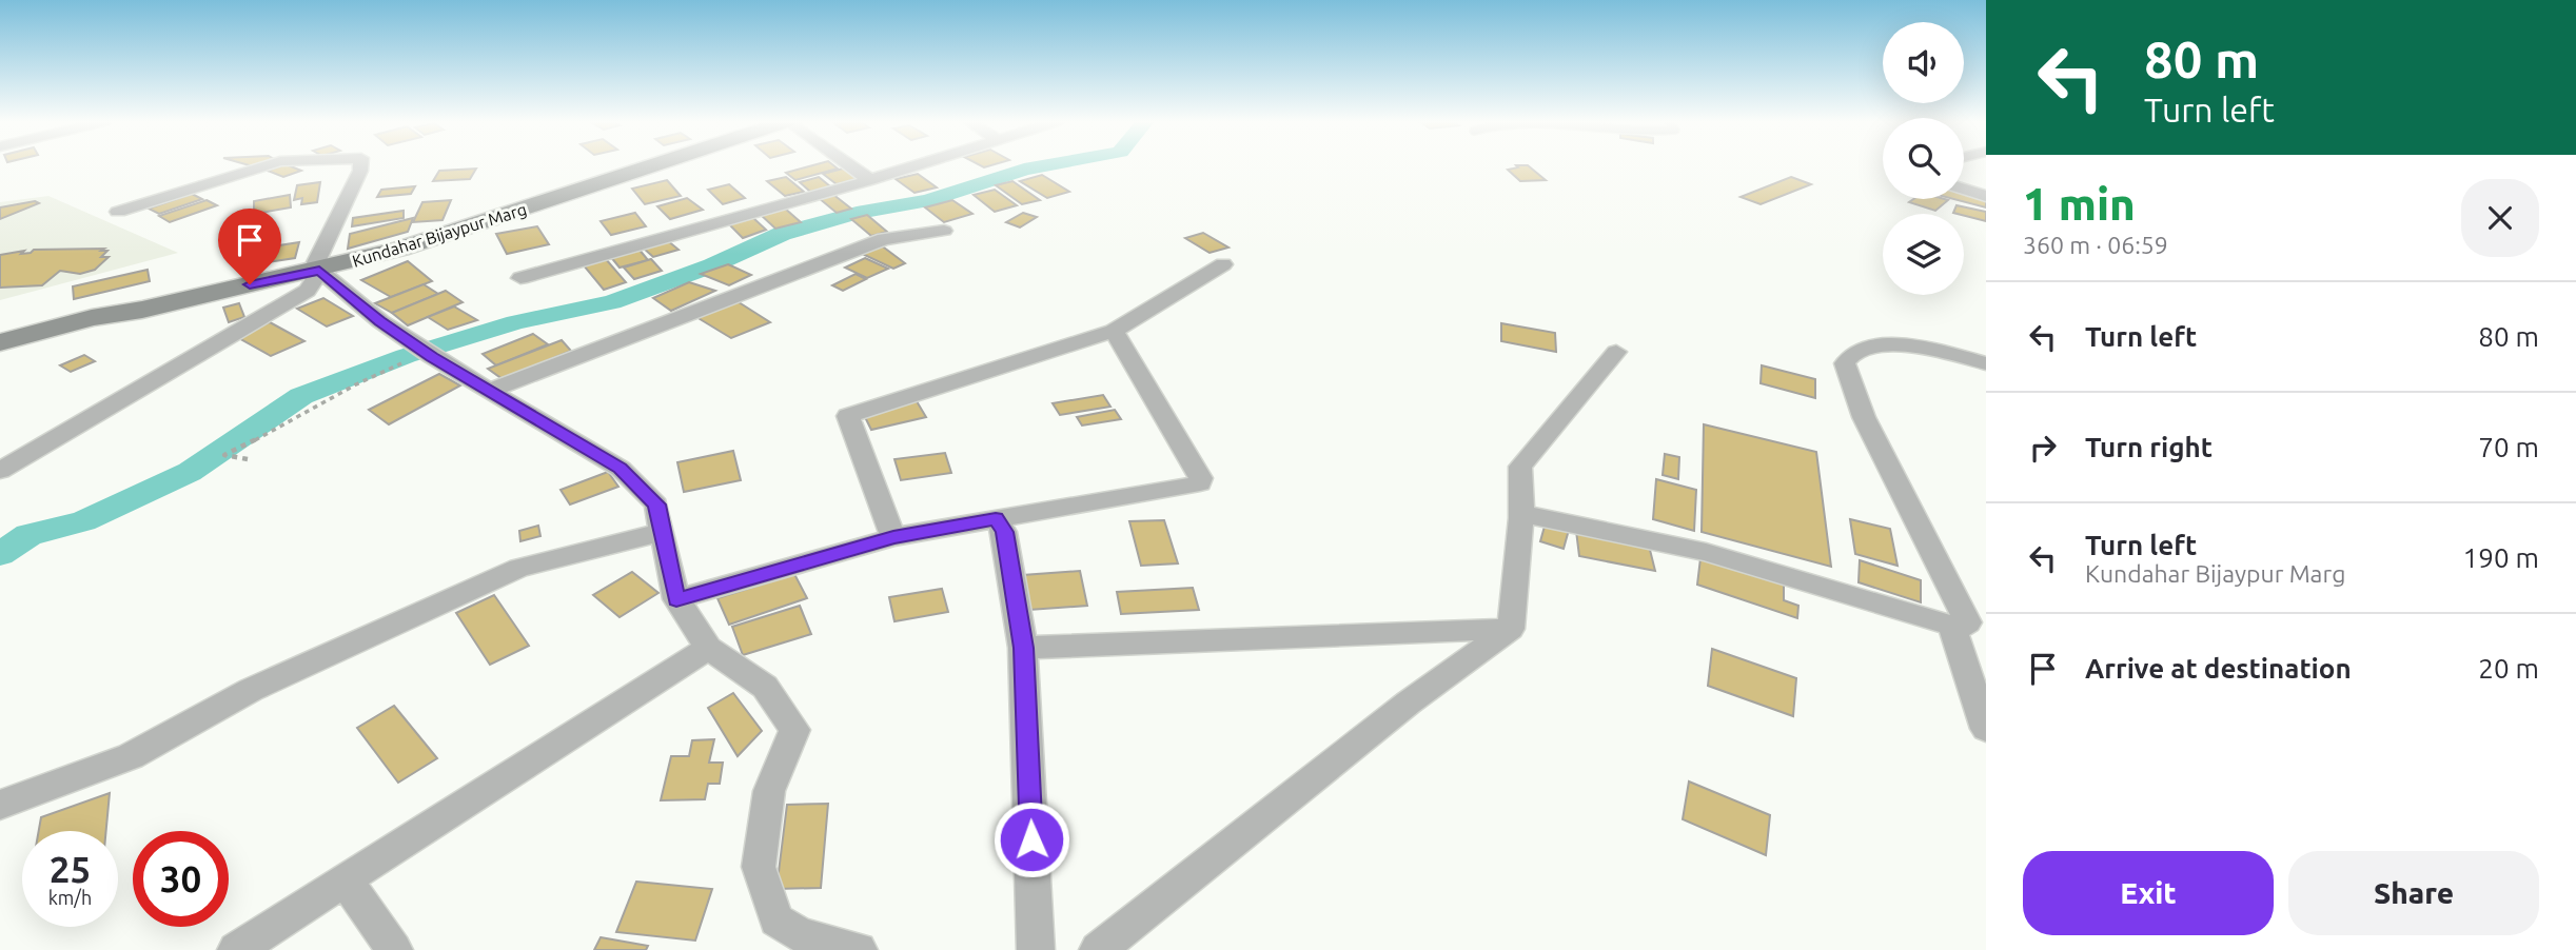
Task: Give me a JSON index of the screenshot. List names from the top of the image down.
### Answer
{
  "streets": {
    "main road": ["Kundahar Bijaypur Marg"]
  },
  "page": {
    "turn": ["80 m", "Turn left"],
    "heading": ["1 min", "360 m · 06:59"],
    "list": [
      {
        "name": "Turn left",
        "value": "80 m"
      },
      {
        "name": "Turn right",
        "value": "70 m"
      },
      {
        "name": "Turn left",
        "note": "Kundahar Bijaypur Marg",
        "value": "190 m"
      },
      {
        "name": "Arrive at destination",
        "value": "20 m"
      }
    ],
    "speed": "25 km/h",
    "limit": "30",
    "buttons": ["Exit", "Share"]
  }
}
